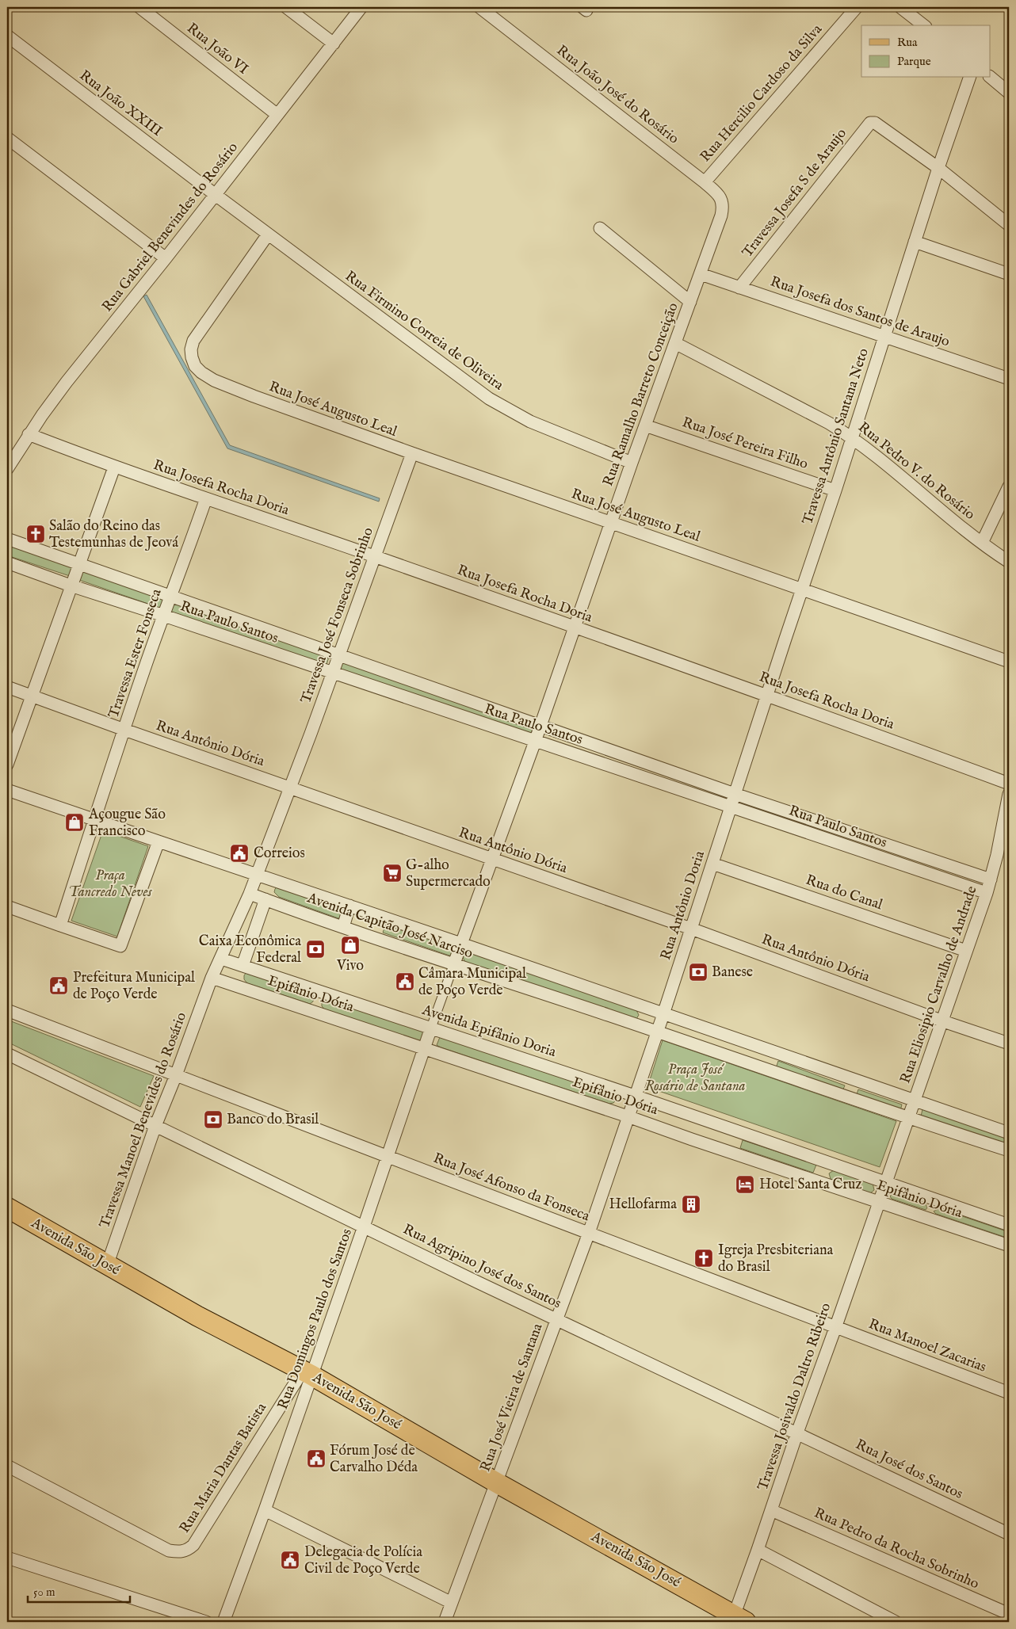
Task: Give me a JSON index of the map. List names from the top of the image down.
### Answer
{
  "streets": {
    "main road": ["Avenida São José"],
    "street": [
      "Rua João VI",
      "Rua Hercilio Cardoso da Silva",
      "Rua João José do Rosário",
      "Rua João XXIII",
      "Travessa Josefa S de Araujo",
      "Rua Gabriel Benevindes do Rosário",
      "Rua Josefa dos Santos de Araujo",
      "Rua Firmino Correia de Oliveira",
      "Rua Ramalho Barreto Conceição",
      "Rua José Augusto Leal",
      "Travessa Antônio Santana Neto",
      "Rua José Pereira Filho",
      "Rua Pedro V. do Rosário",
      "Rua Josefa Rocha Doria",
      "Travessa José Fonseca Sobrinho",
      "Rua Paulo Santos",
      "Travessa Ester Fonseca",
      "Rua Antônio Dória",
      "Rua do Canal",
      "Rua Antônio Doria",
      "Avenida Capitão José Narciso",
      "Rua Eliosipio Carvalho de Andrade",
      "Epifânio Dória",
      "Avenida Epifânio Doria",
      "Travessa Manoel Benevides do Rosário",
      "Rua José Afonso da Fonseca",
      "Rua Agripino José dos Santos",
      "Rua Domingos Paulo dos Santos",
      "Rua Manoel Zacarias",
      "Travessa Josivaldo Daltro Ribeiro",
      "Rua José Vieira de Santana",
      "Rua Maria Dantas Batista",
      "Rua José dos Santos",
      "Rua Pedro da Rocha Sobrinho"
    ]
  },
  "crossings": [
    ["Rua João VI", "Rua Gabriel Benevindes do Rosário"],
    ["Rua Hercilio Cardoso da Silva", "Rua João José do Rosário"],
    ["Rua João José do Rosário", "Rua Ramalho Barreto Conceição"],
    ["Rua João XXIII", "Rua Gabriel Benevindes do Rosário"],
    ["Rua João XXIII", "Rua Firmino Correia de Oliveira"],
    ["Travessa Josefa S de Araujo", "Rua Josefa dos Santos de Araujo"],
    ["Travessa Josefa S de Araujo", "Travessa Antônio Santana Neto"],
    ["Rua Gabriel Benevindes do Rosário", "Rua Firmino Correia de Oliveira"],
    ["Rua Gabriel Benevindes do Rosário", "Rua Josefa Rocha Doria"],
    ["Rua Josefa dos Santos de Araujo", "Rua Ramalho Barreto Conceição"],
    ["Rua Josefa dos Santos de Araujo", "Travessa Antônio Santana Neto"],
    ["Rua Firmino Correia de Oliveira", "Rua Ramalho Barreto Conceição"],
    ["Rua Firmino Correia de Oliveira", "Rua José Augusto Leal"],
    ["Rua Ramalho Barreto Conceição", "Rua José Augusto Leal"],
    ["Rua Ramalho Barreto Conceição", "Rua José Pereira Filho"],
    ["Rua Ramalho Barreto Conceição", "Rua Pedro V. do Rosário"],
    ["Rua Ramalho Barreto Conceição", "Rua Josefa Rocha Doria"],
    ["Rua Ramalho Barreto Conceição", "Rua Paulo Santos"],
    ["Rua Ramalho Barreto Conceição", "Rua Antônio Dória"],
    ["Rua Ramalho Barreto Conceição", "Avenida Capitão José Narciso"],
    ["Rua José Augusto Leal", "Travessa Antônio Santana Neto"],
    ["Rua José Augusto Leal", "Travessa José Fonseca Sobrinho"],
    ["Travessa Antônio Santana Neto", "Rua José Pereira Filho"],
    ["Travessa Antônio Santana Neto", "Rua Pedro V. do Rosário"],
    ["Travessa Antônio Santana Neto", "Rua Josefa Rocha Doria"],
    ["Travessa Antônio Santana Neto", "Rua Paulo Santos"],
    ["Travessa Antônio Santana Neto", "Rua Antônio Doria"],
    ["Rua Josefa Rocha Doria", "Travessa José Fonseca Sobrinho"],
    ["Rua Josefa Rocha Doria", "Travessa Ester Fonseca"],
    ["Travessa José Fonseca Sobrinho", "Rua Paulo Santos"],
    ["Travessa José Fonseca Sobrinho", "Rua Antônio Dória"],
    ["Travessa José Fonseca Sobrinho", "Travessa Manoel Benevides do Rosário"],
    ["Rua Paulo Santos", "Travessa Ester Fonseca"],
    ["Rua Paulo Santos", "Rua Antônio Doria"],
    ["Rua Paulo Santos", "Rua Eliosipio Carvalho de Andrade"],
    ["Travessa Ester Fonseca", "Rua Antônio Dória"],
    ["Rua Antônio Dória", "Rua Antônio Doria"],
    ["Rua Antônio Dória", "Rua Eliosipio Carvalho de Andrade"],
    ["Rua Antônio Dória", "Travessa Manoel Benevides do Rosário"],
    ["Rua do Canal", "Rua Antônio Doria"],
    ["Rua do Canal", "Rua Eliosipio Carvalho de Andrade"],
    ["Rua Antônio Doria", "Avenida Capitão José Narciso"],
    ["Avenida Capitão José Narciso", "Rua Eliosipio Carvalho de Andrade"],
    ["Avenida Capitão José Narciso", "Travessa Manoel Benevides do Rosário"],
    ["Rua Eliosipio Carvalho de Andrade", "Epifânio Dória"],
    ["Rua Eliosipio Carvalho de Andrade", "Travessa Josivaldo Daltro Ribeiro"],
    ["Epifânio Dória", "Avenida Epifânio Doria"],
    ["Epifânio Dória", "Travessa Manoel Benevides do Rosário"],
    ["Epifânio Dória", "Rua Domingos Paulo dos Santos"],
    ["Epifânio Dória", "Travessa Josivaldo Daltro Ribeiro"],
    ["Epifânio Dória", "Rua José Vieira de Santana"],
    ["Avenida Epifânio Doria", "Travessa Manoel Benevides do Rosário"],
    ["Avenida Epifânio Doria", "Rua Domingos Paulo dos Santos"],
    ["Travessa Manoel Benevides do Rosário", "Rua José Afonso da Fonseca"],
    ["Travessa Manoel Benevides do Rosário", "Avenida São José"],
    ["Travessa Manoel Benevides do Rosário", "Rua Agripino José dos Santos"],
    ["Rua José Afonso da Fonseca", "Rua Domingos Paulo dos Santos"],
    ["Rua José Afonso da Fonseca", "Rua Manoel Zacarias"],
    ["Rua José Afonso da Fonseca", "Travessa Josivaldo Daltro Ribeiro"],
    ["Rua José Afonso da Fonseca", "Rua José Vieira de Santana"],
    ["Avenida São José", "Rua Domingos Paulo dos Santos"],
    ["Avenida São José", "Travessa Josivaldo Daltro Ribeiro"],
    ["Avenida São José", "Rua José Vieira de Santana"],
    ["Avenida São José", "Rua Maria Dantas Batista"],
    ["Rua Agripino José dos Santos", "Rua Domingos Paulo dos Santos"],
    ["Rua Agripino José dos Santos", "Travessa Josivaldo Daltro Ribeiro"],
    ["Rua Agripino José dos Santos", "Rua José Vieira de Santana"],
    ["Rua Agripino José dos Santos", "Rua José dos Santos"],
    ["Rua Domingos Paulo dos Santos", "Rua Maria Dantas Batista"],
    ["Rua Manoel Zacarias", "Travessa Josivaldo Daltro Ribeiro"],
    ["Travessa Josivaldo Daltro Ribeiro", "Rua José dos Santos"],
    ["Travessa Josivaldo Daltro Ribeiro", "Rua Pedro da Rocha Sobrinho"]
  ],
  "parks": ["Praça Tancredo Neves", "Praça José Rosário de Santana"],
  "places": {
    "church": ["Salão do Reino das Testemunhas de Jeová", "Igreja Presbiteriana do Brasil"],
    "shop": ["Açougue São Francisco", "Vivo"],
    "public building": [
      "Correios",
      "Câmara Municipal de Poço Verde",
      "Prefeitura Municipal de Poço Verde",
      "Fórum José de Carvalho Déda",
      "Delegacia de Polícia Civil de Poço Verde"
    ],
    "supermarket": ["G-alho Supermercado"],
    "bank": ["Caixa Econômica Federal", "Banese", "Banco do Brasil"],
    "hotel": ["Hotel Santa Cruz"],
    "building": ["Hellofarma"]
  },
  "legend": ["Rua", "Parque"],
  "scale_bar": "50 m"
}
